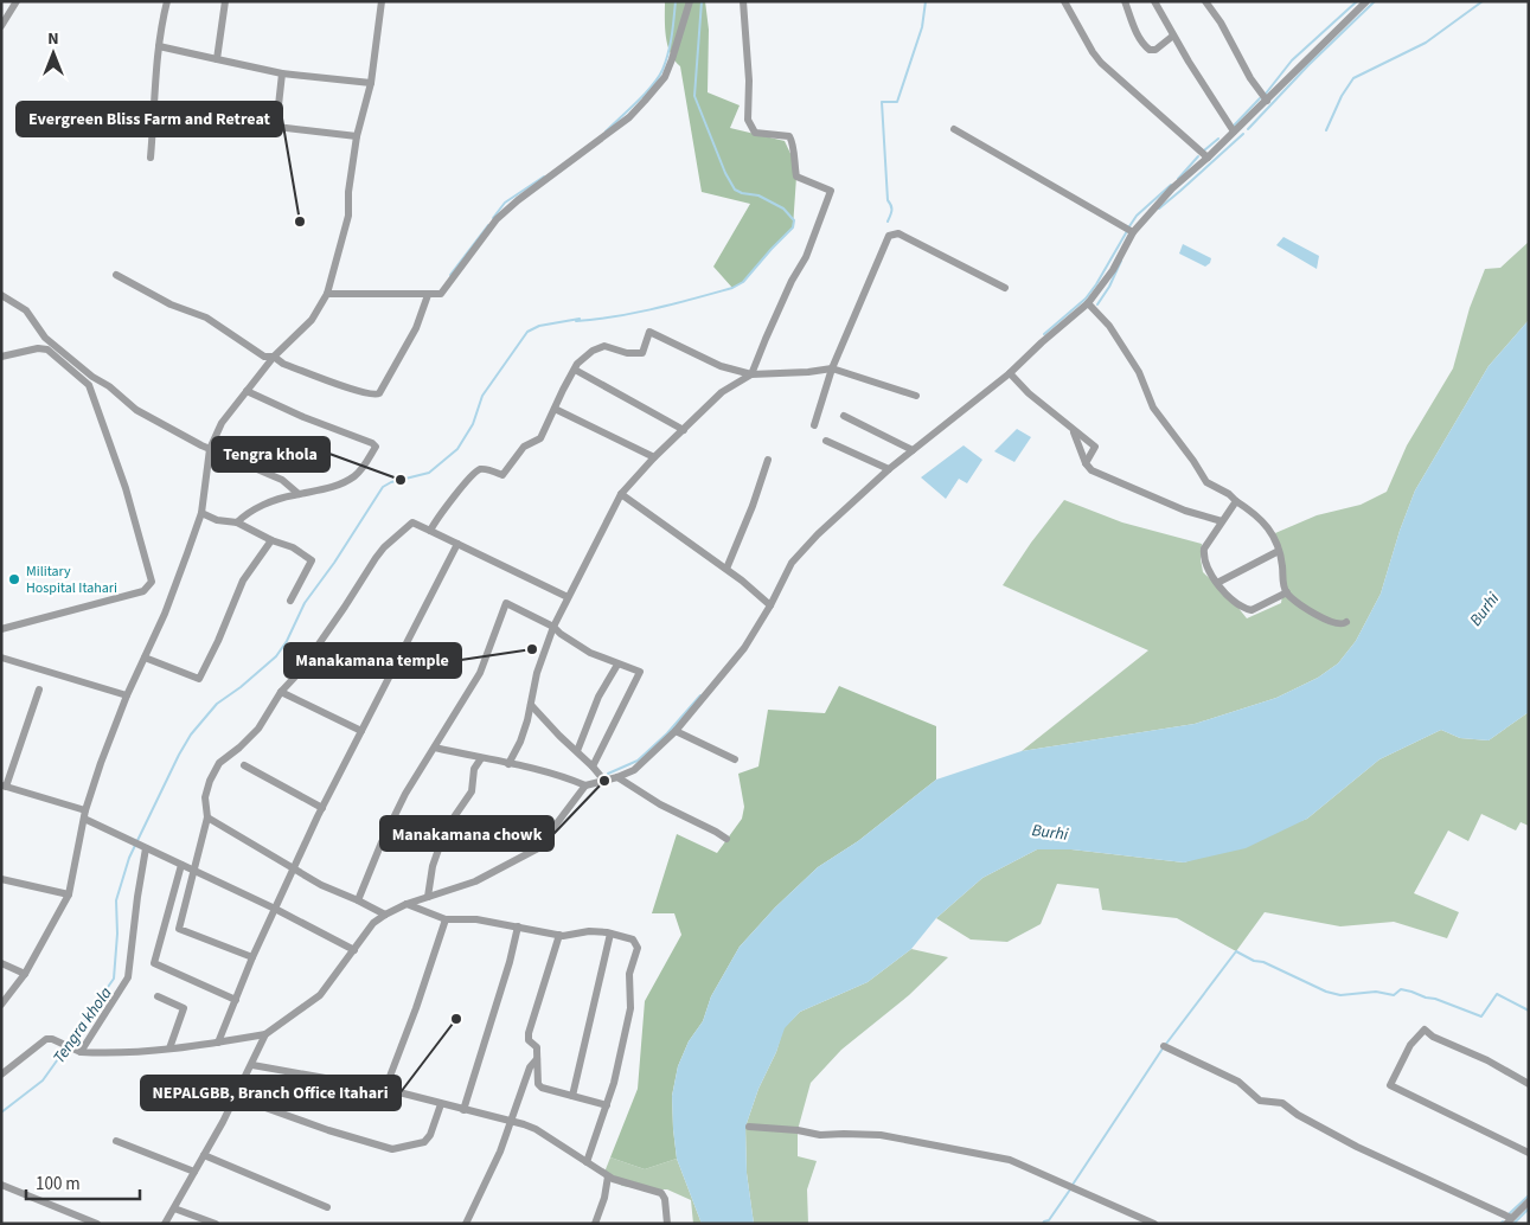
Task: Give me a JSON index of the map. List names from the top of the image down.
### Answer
{
  "water": ["Burhi", "Tengra khola"],
  "places": [
    "Evergreen Bliss Farm and Retreat",
    "Tengra khola",
    "Military Hospital Itahari",
    "Manakamana temple",
    "Manakamana chowk",
    "NEPALGBB, Branch Office Itahari"
  ],
  "scale_bar": "100 m",
  "north": "top"
}
